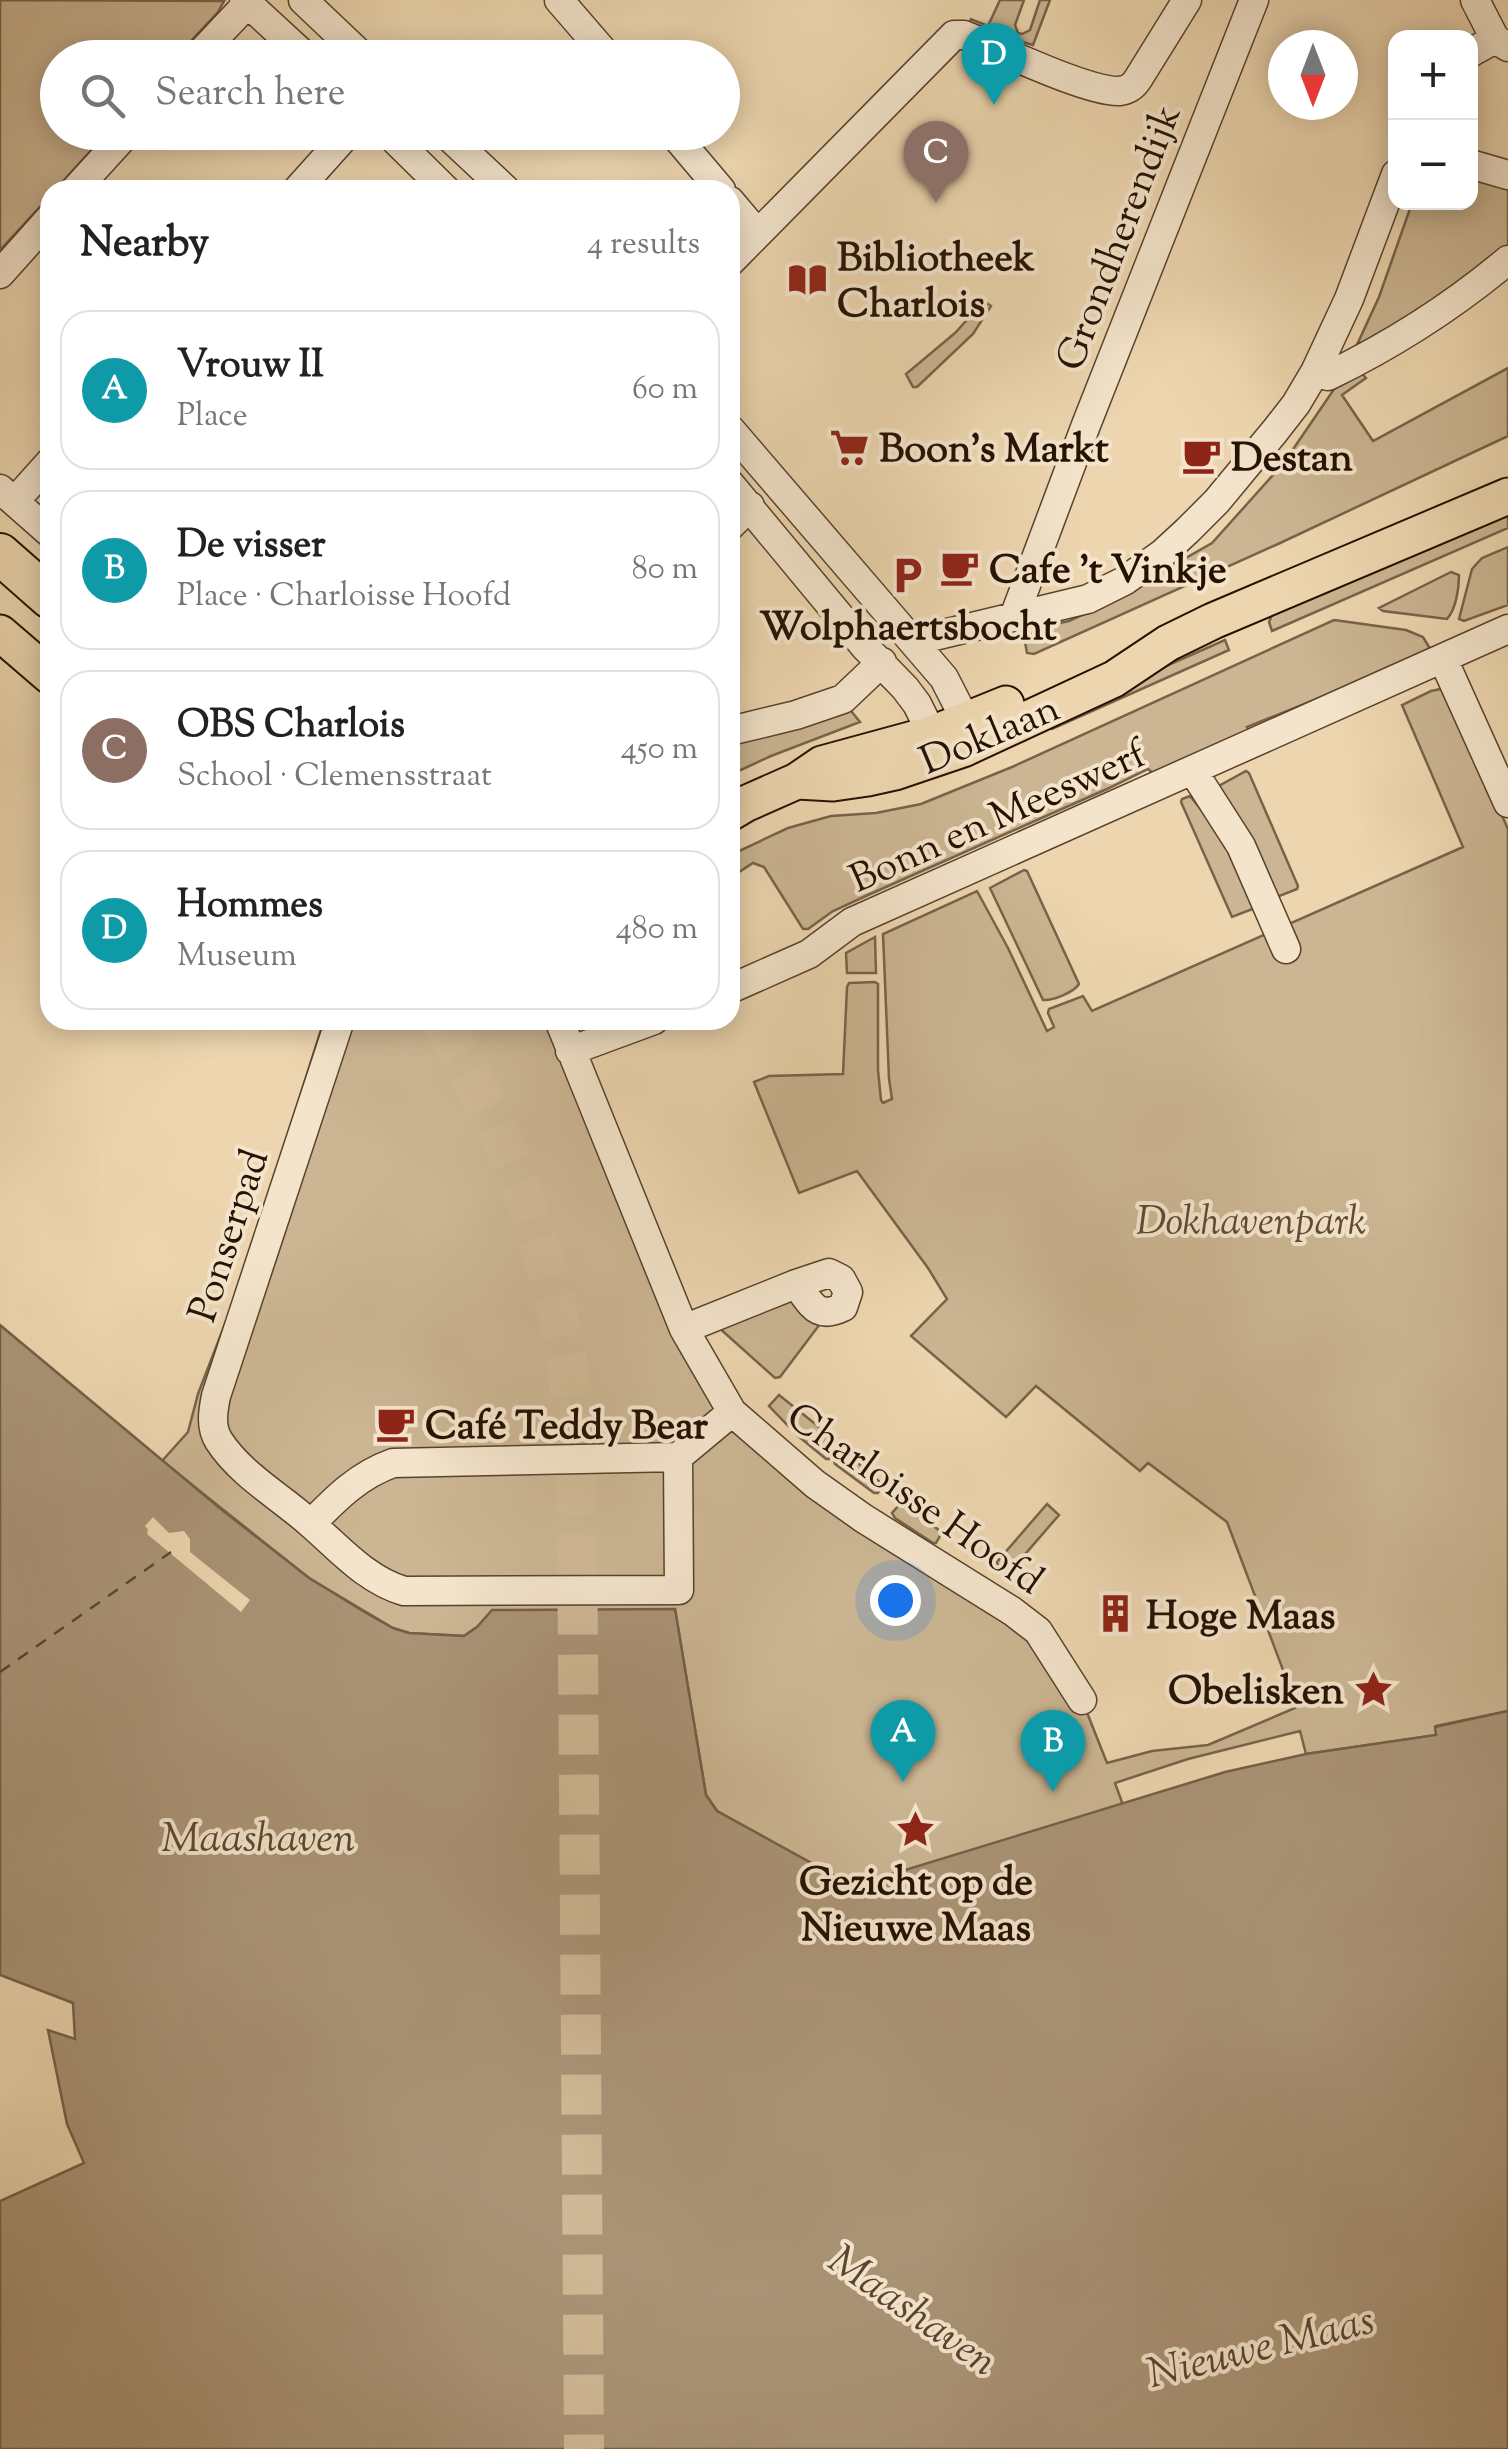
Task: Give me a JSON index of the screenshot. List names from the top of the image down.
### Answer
{
  "streets": {
    "main road": ["Doklaan"],
    "street": [
      "Grondherendijk",
      "Bonn en Meeswerf",
      "Ponserpad",
      "Charloisse Hoofd"
    ]
  },
  "water": ["Maashaven", "Nieuwe Maas"],
  "parks": ["Dokhavenpark"],
  "places": {
    "library": ["Bibliotheek Charlois"],
    "supermarket": ["Boon's Markt"],
    "cafe": ["Destan", "Cafe 't Vinkje", "Café Teddy Bear"],
    "parking": ["Wolphaertsbocht"],
    "building": ["Hoge Maas"],
    "place": ["Obelisken", "Gezicht op de Nieuwe Maas"]
  },
  "north": "bottom",
  "page": {
    "pins": [
      "D",
      "C",
      "A",
      "B"
    ],
    "map_buttons": ["+", "−"],
    "search": "Search here",
    "heading": ["Nearby", "4 results"],
    "list": [
      {
        "mark": "A",
        "name": "Vrouw II",
        "note": "Place",
        "value": "60 m"
      },
      {
        "mark": "B",
        "name": "De visser",
        "note": "Place · Charloisse Hoofd",
        "value": "80 m"
      },
      {
        "mark": "C",
        "name": "OBS Charlois",
        "note": "School · Clemensstraat",
        "value": "450 m"
      },
      {
        "mark": "D",
        "name": "Hommes",
        "note": "Museum",
        "value": "480 m"
      }
    ]
  }
}
